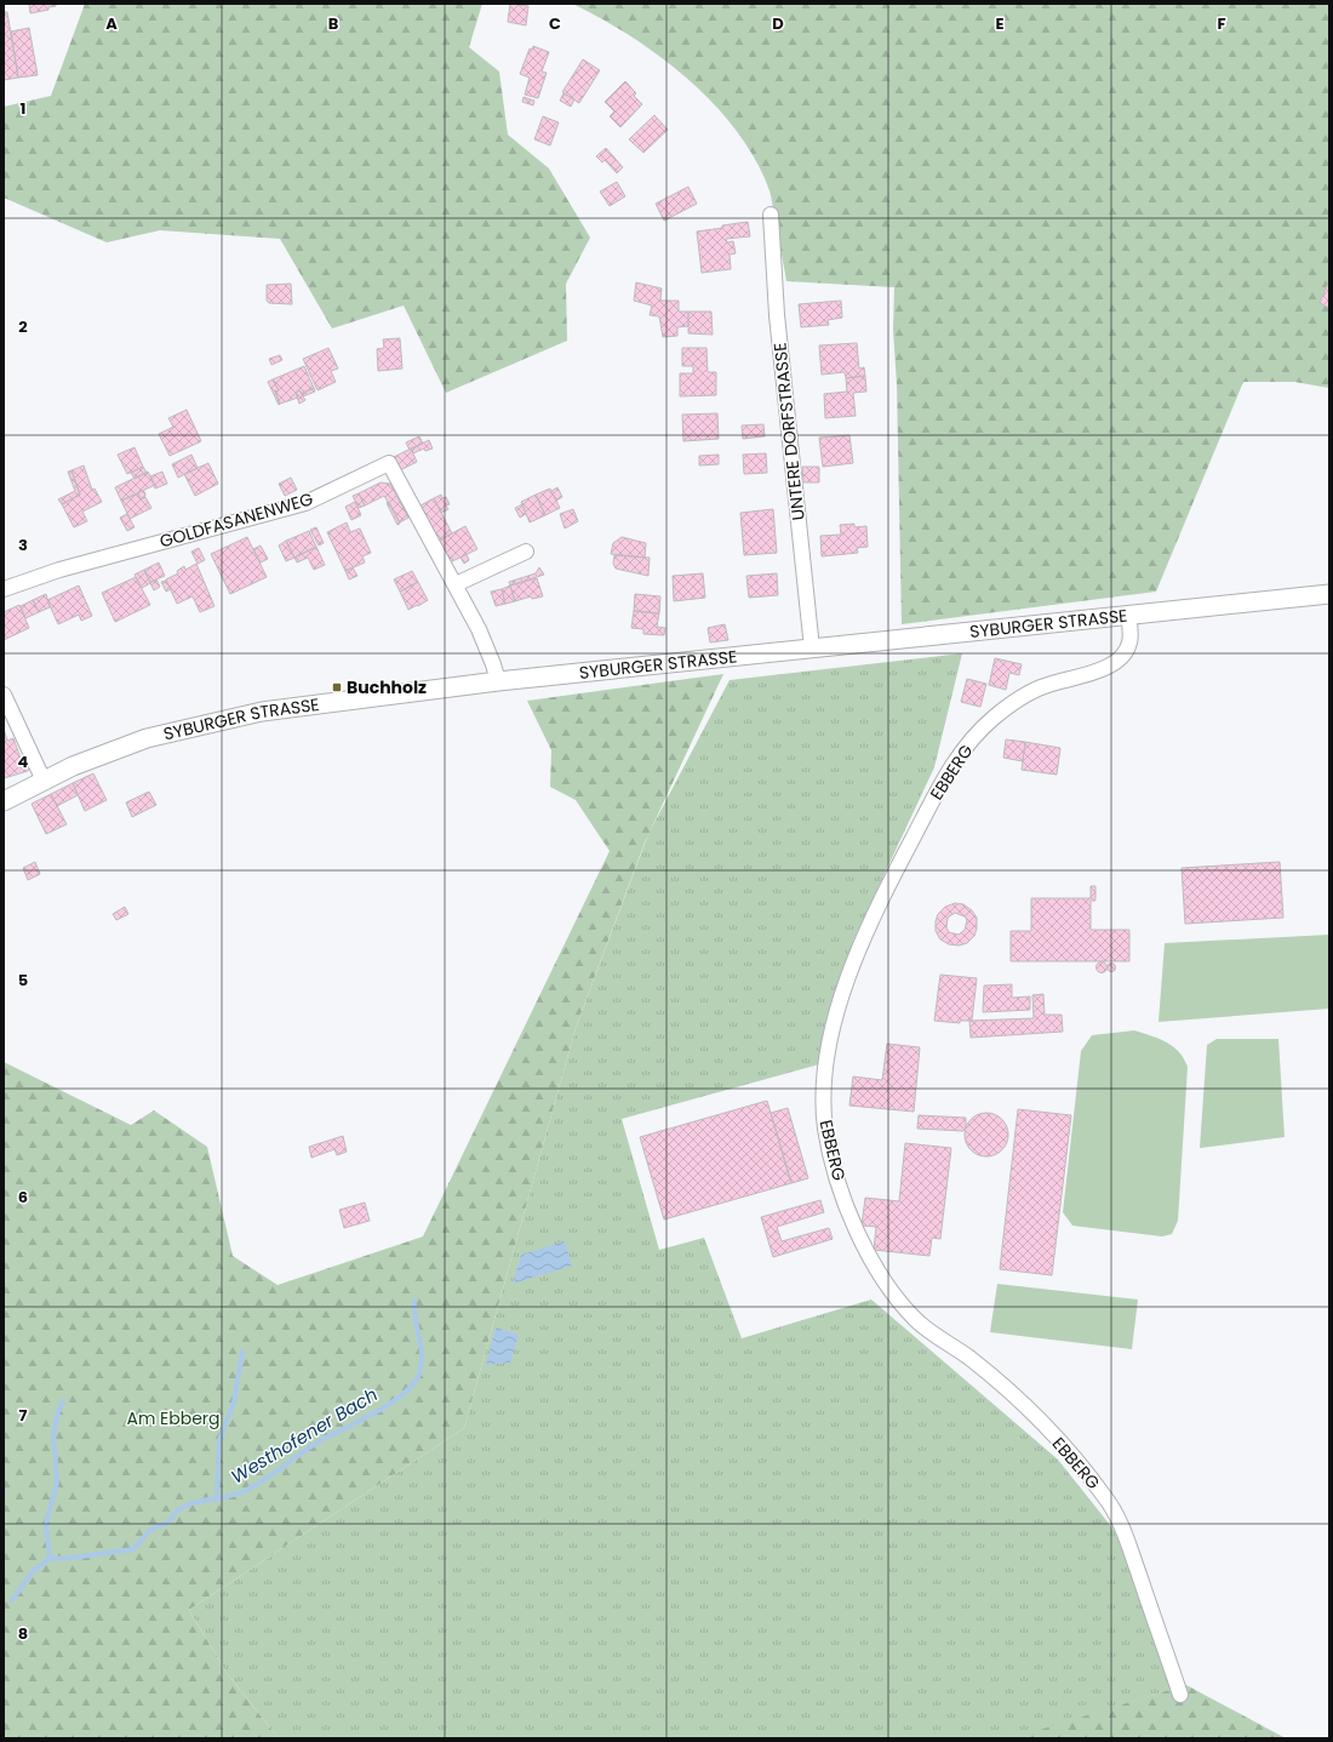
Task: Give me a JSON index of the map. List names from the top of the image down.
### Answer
{
  "streets": {
    "street": [
      "UNTERE DORFSTRASSE",
      "GOLDFASANENWEG",
      "SYBURGER STRASSE",
      "EBBERG"
    ]
  },
  "crossings": [
    ["UNTERE DORFSTRASSE", "SYBURGER STRASSE"],
    ["GOLDFASANENWEG", "SYBURGER STRASSE"],
    ["SYBURGER STRASSE", "EBBERG"]
  ],
  "water": ["Westhofener Bach"],
  "parks": ["Am Ebberg"],
  "places": {
    "transit": ["Buchholz"]
  },
  "grid": {
    "columns": [
      "A",
      "B",
      "C",
      "D",
      "E",
      "F"
    ],
    "rows": [
      "1",
      "2",
      "3",
      "4",
      "5",
      "6",
      "7",
      "8"
    ]
  }
}
